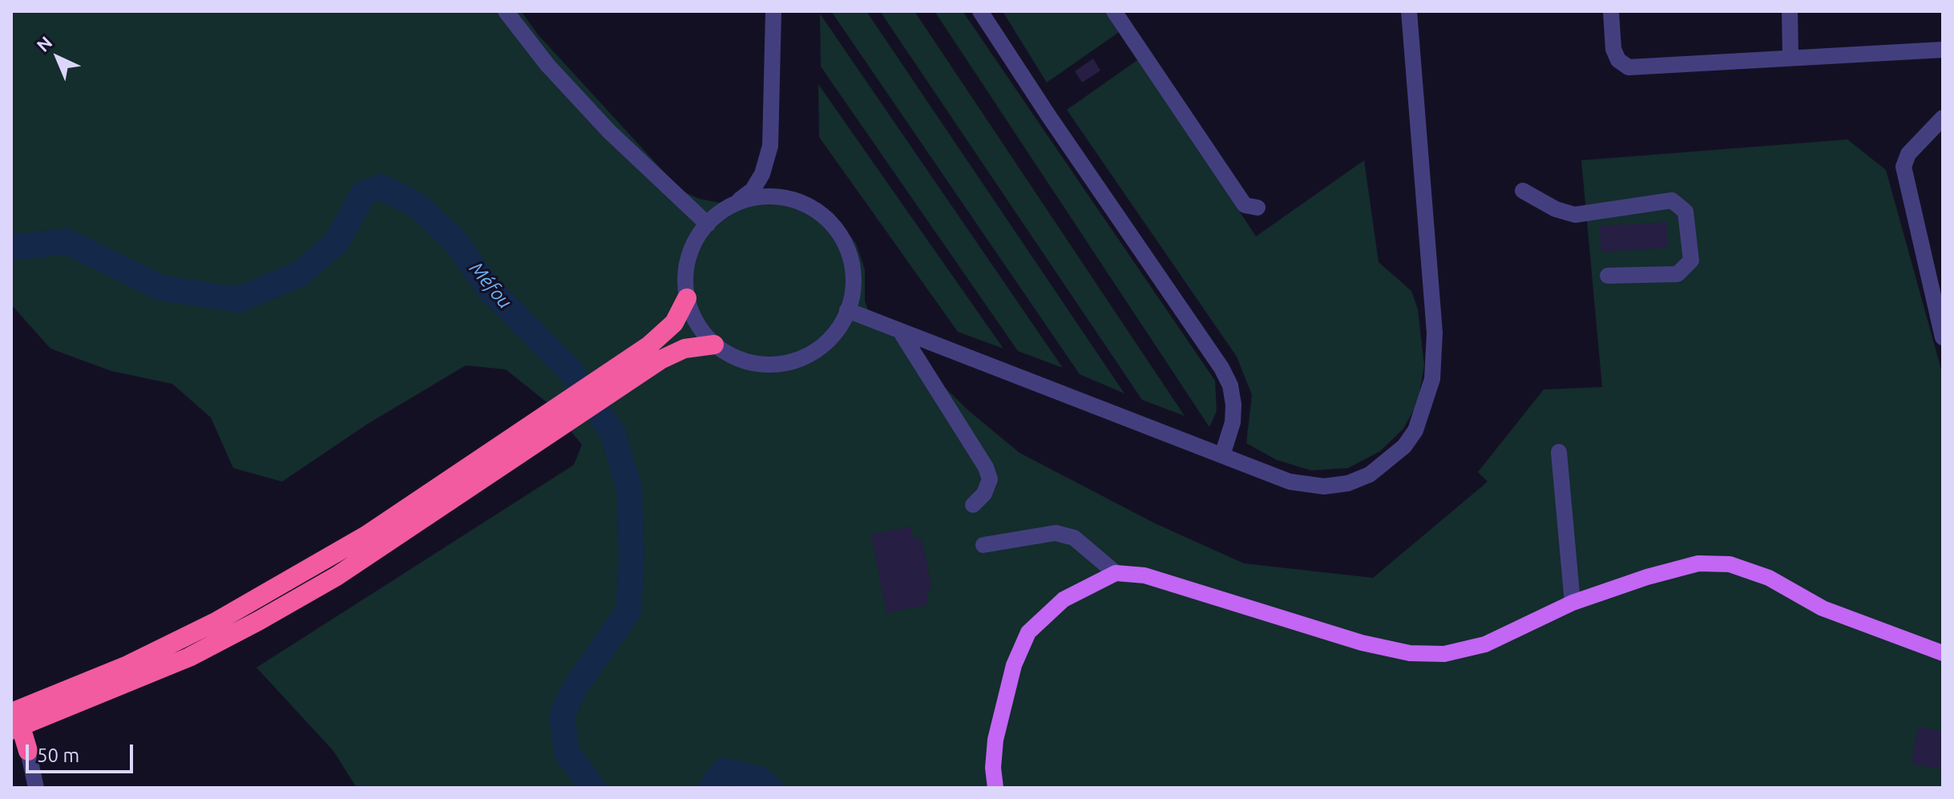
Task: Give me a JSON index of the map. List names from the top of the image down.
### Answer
{
  "water": ["Méfou"],
  "scale_bar": "50 m",
  "north": "top left"
}
